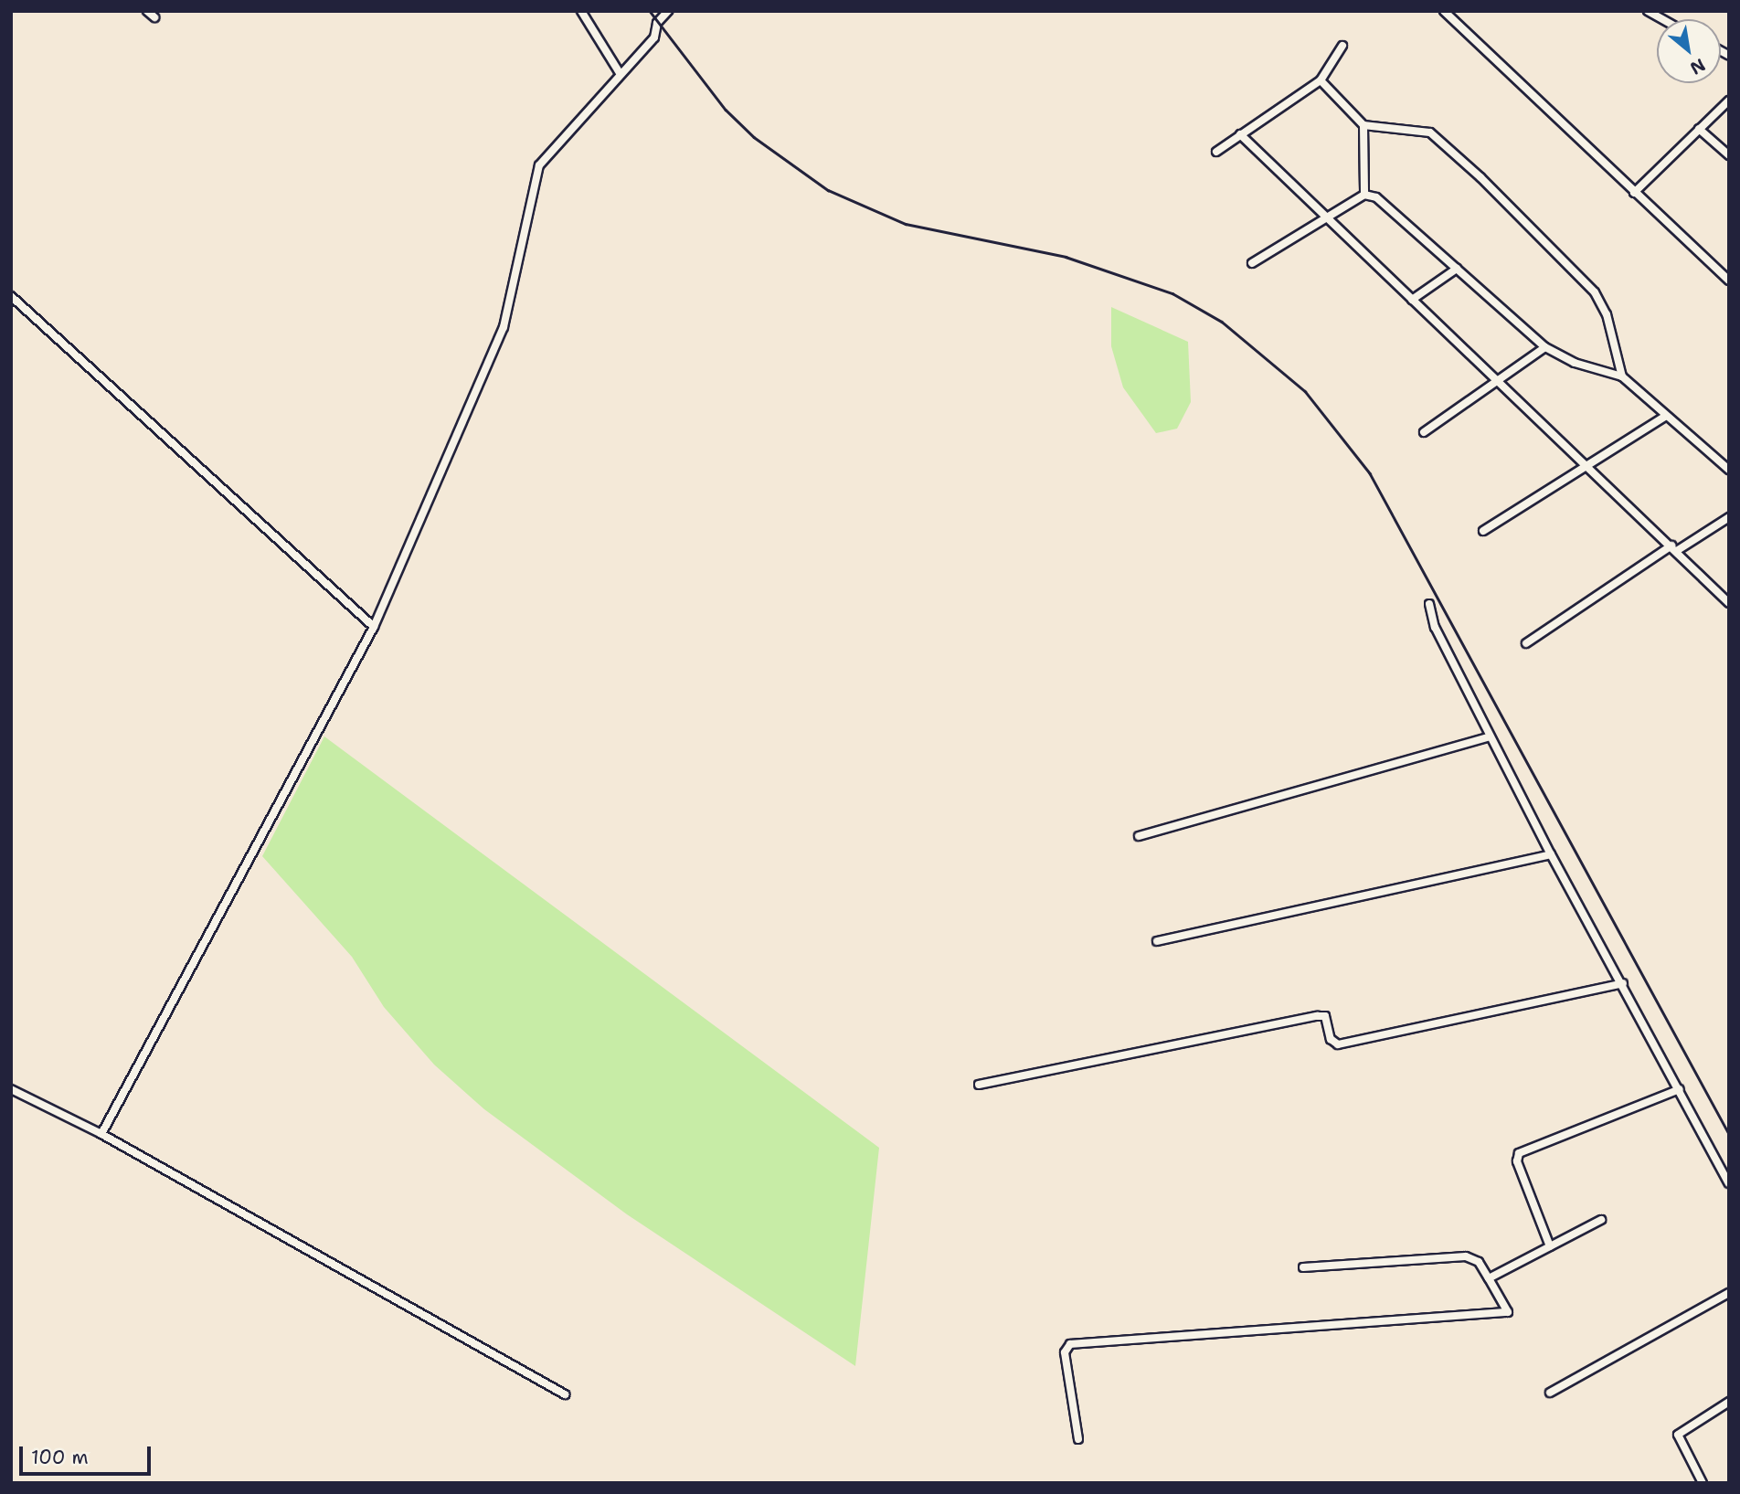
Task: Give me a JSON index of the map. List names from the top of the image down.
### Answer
{
  "scale_bar": "100 m",
  "north": "bottom right"
}
